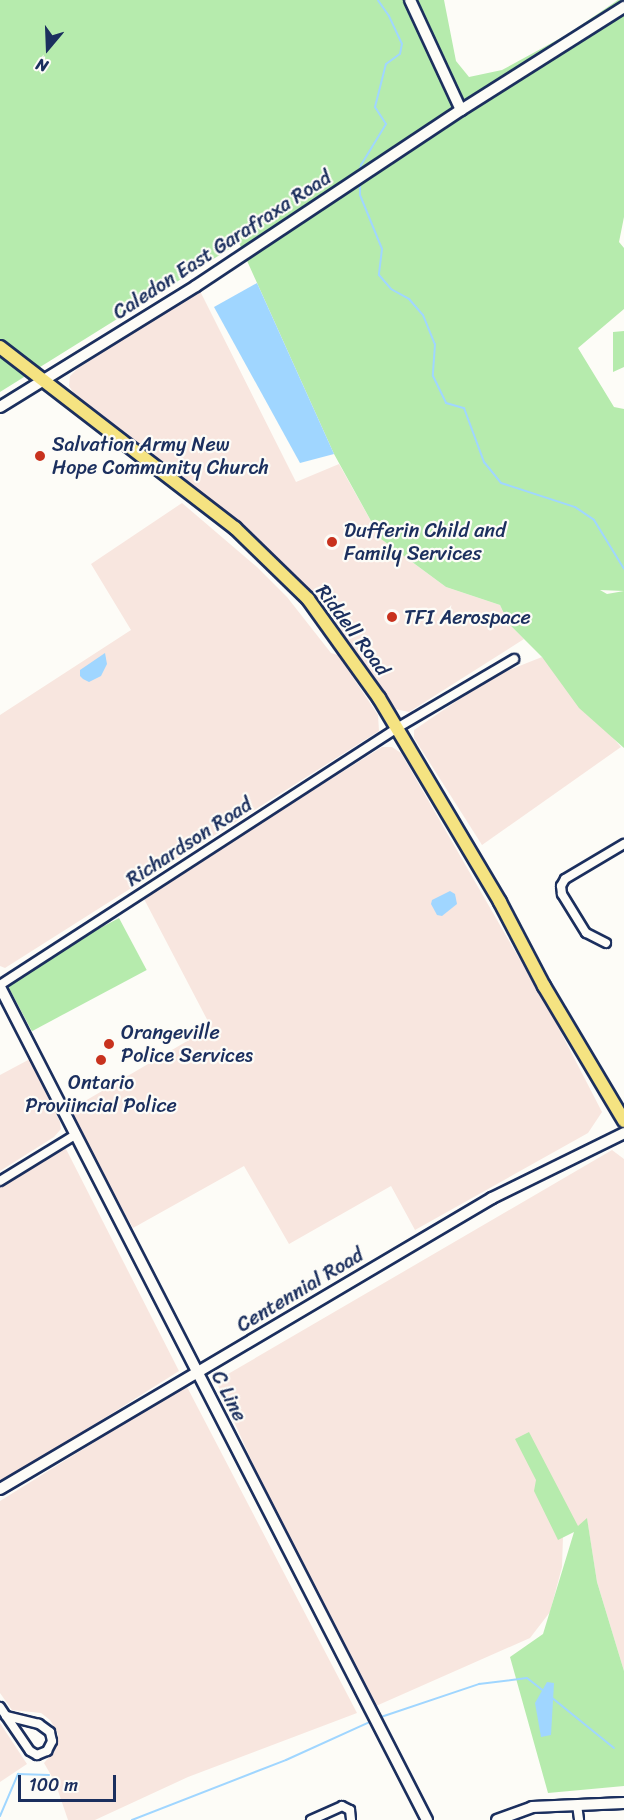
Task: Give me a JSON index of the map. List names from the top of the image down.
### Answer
{
  "streets": {
    "main road": ["Riddell Road"],
    "street": [
      "Caledon East Garafraxa Road",
      "Richardson Road",
      "Centennial Road",
      "C Line"
    ]
  },
  "crossings": [
    ["Caledon East Garafraxa Road", "Riddell Road"],
    ["Riddell Road", "Richardson Road"],
    ["Richardson Road", "C Line"],
    ["Centennial Road", "C Line"]
  ],
  "places": [
    "Salvation Army New Hope Community Church",
    "Dufferin Child and Family Services",
    "TFI Aerospace",
    "Orangeville Police Services",
    "Ontario Proviincial Police"
  ],
  "scale_bar": "100 m",
  "north": "bottom"
}
